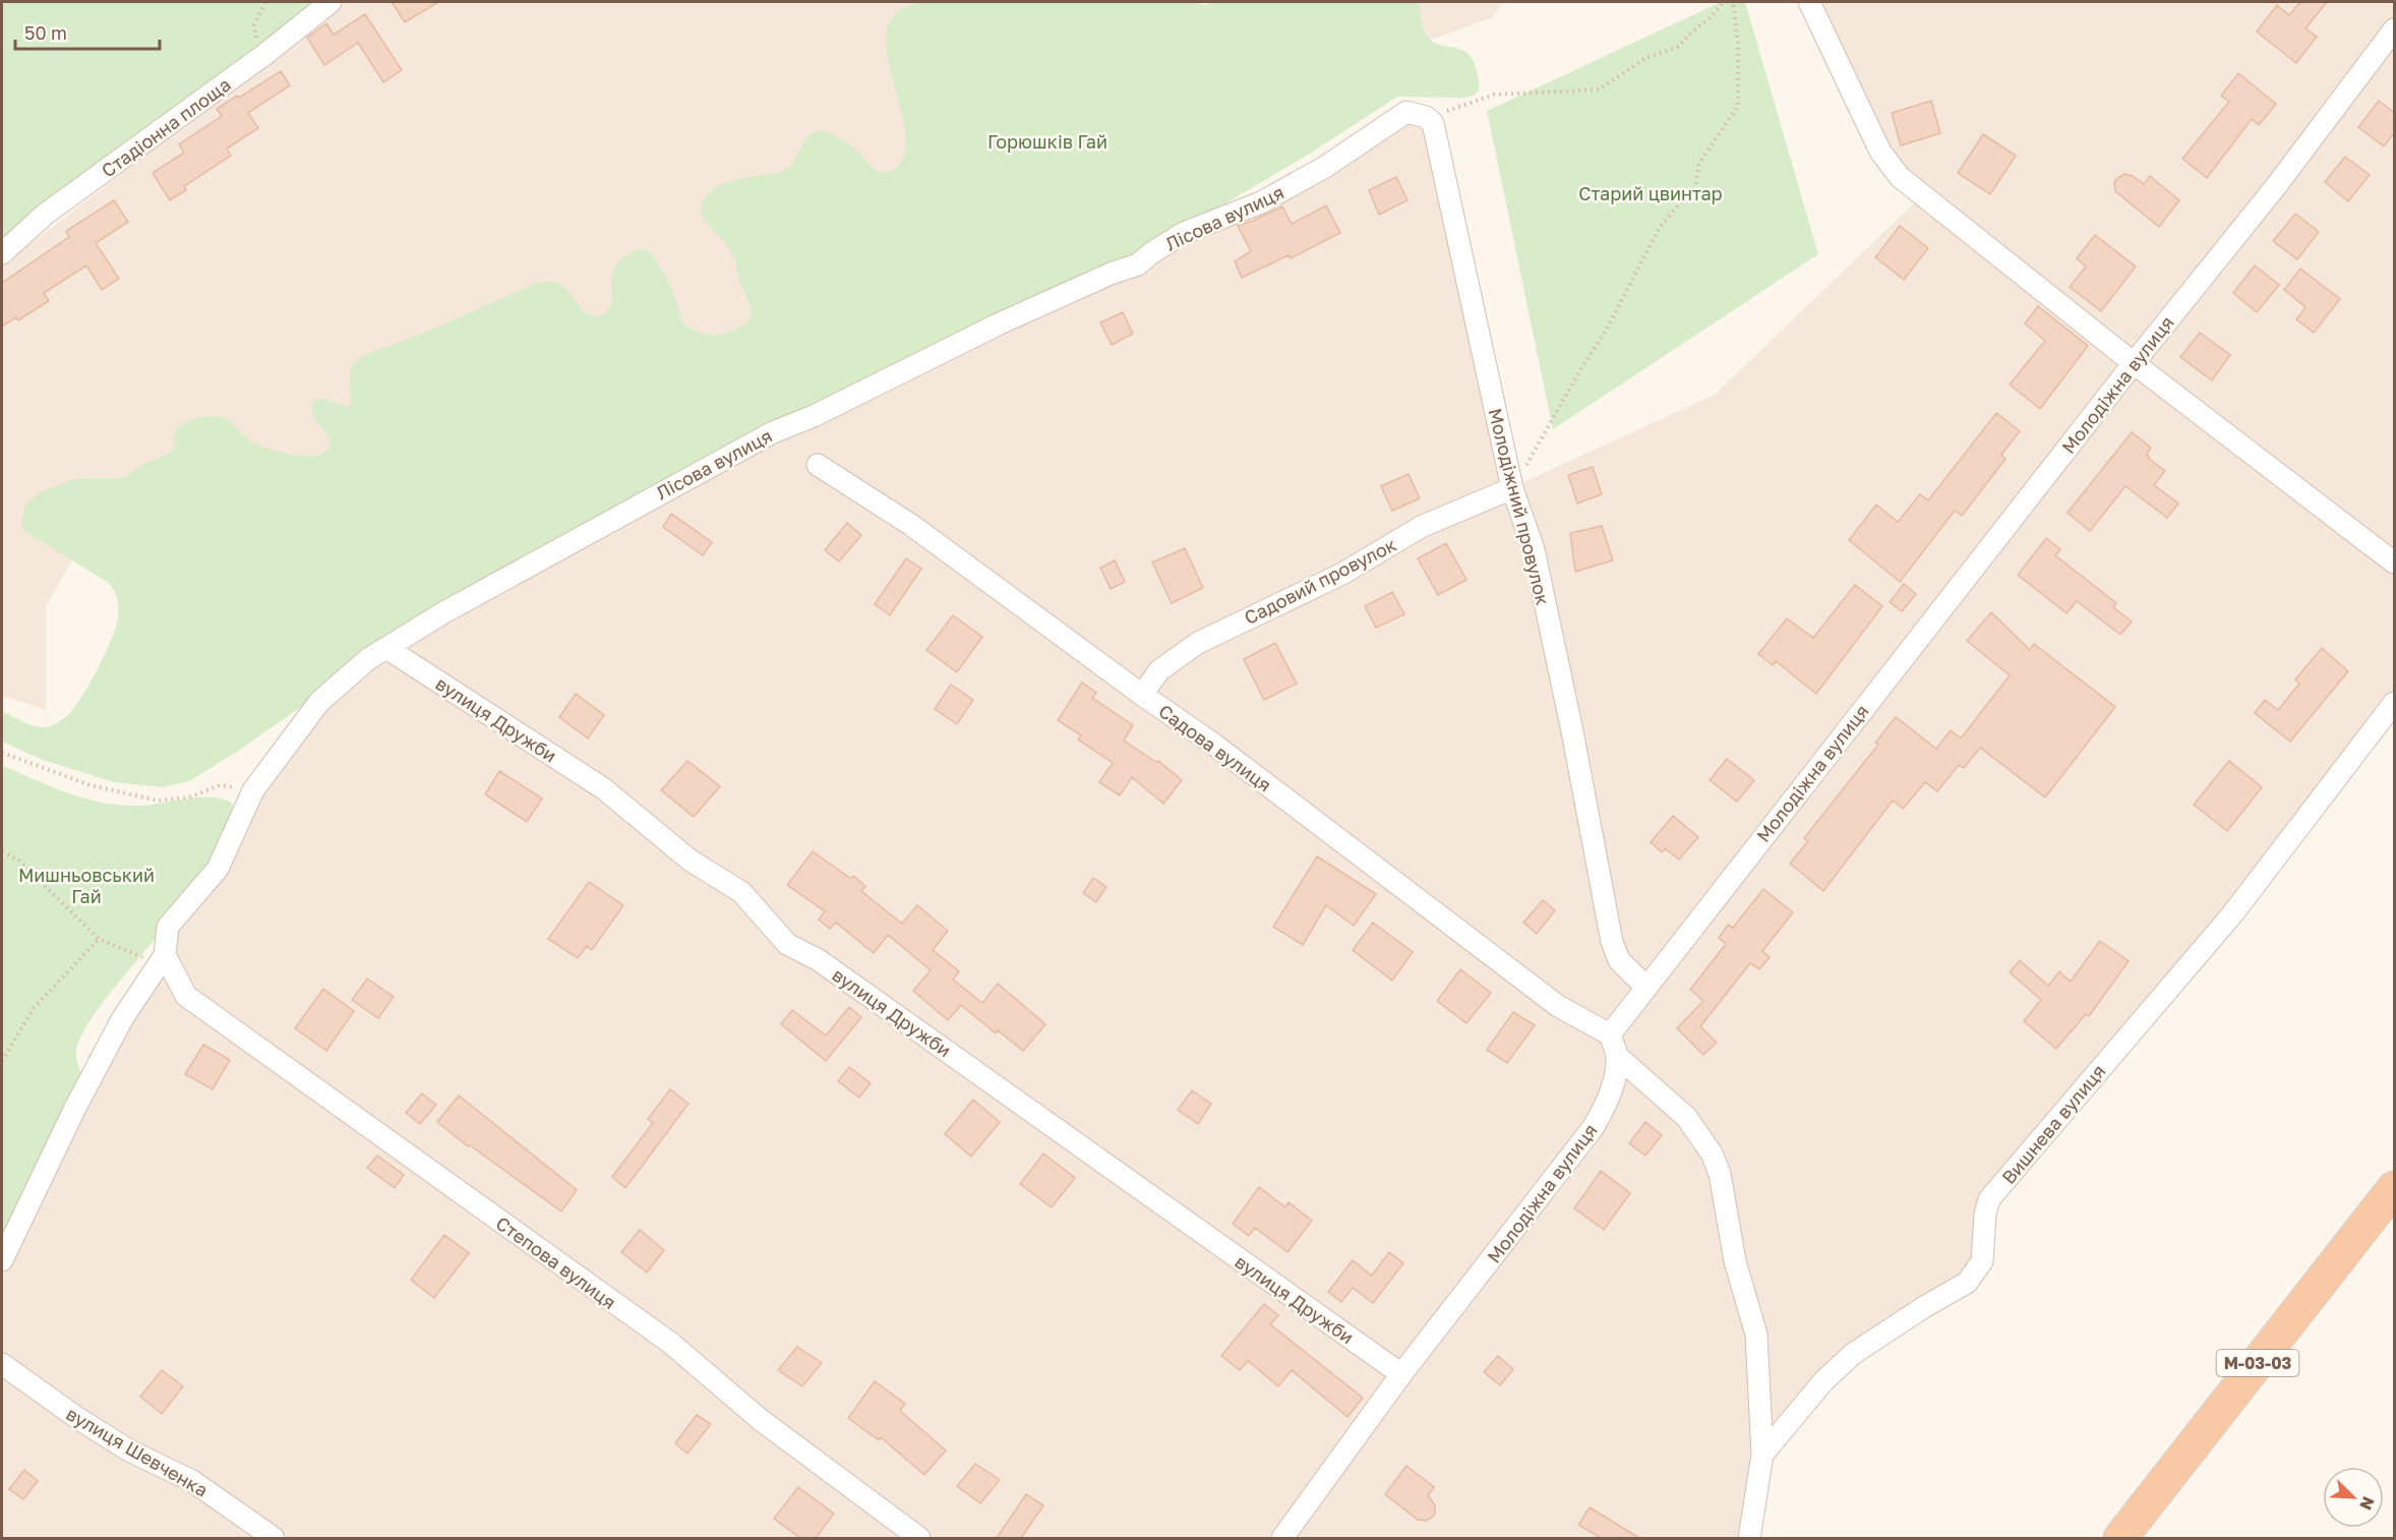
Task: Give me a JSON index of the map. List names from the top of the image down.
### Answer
{
  "streets": {
    "highway": ["М-03-03"],
    "street": [
      "Стадіонна площа",
      "Лісова вулиця",
      "Молодіжна вулиця",
      "Молодіжний провулок",
      "Садовий провулок",
      "вулиця Дружби",
      "Садова вулиця",
      "Вишнева вулиця",
      "Степова вулиця",
      "вулиця Шевченка"
    ]
  },
  "crossings": [
    ["Лісова вулиця", "Молодіжний провулок"],
    ["Лісова вулиця", "вулиця Дружби"],
    ["Лісова вулиця", "Степова вулиця"],
    ["Молодіжна вулиця", "Молодіжний провулок"],
    ["Молодіжна вулиця", "вулиця Дружби"],
    ["Молодіжна вулиця", "Садова вулиця"],
    ["Молодіжний провулок", "Садовий провулок"],
    ["Садовий провулок", "Садова вулиця"]
  ],
  "parks": ["Горюшків Гай", "Старий цвинтар", "Мишньовський Гай"],
  "scale_bar": "50 m",
  "north": "bottom right"
}
